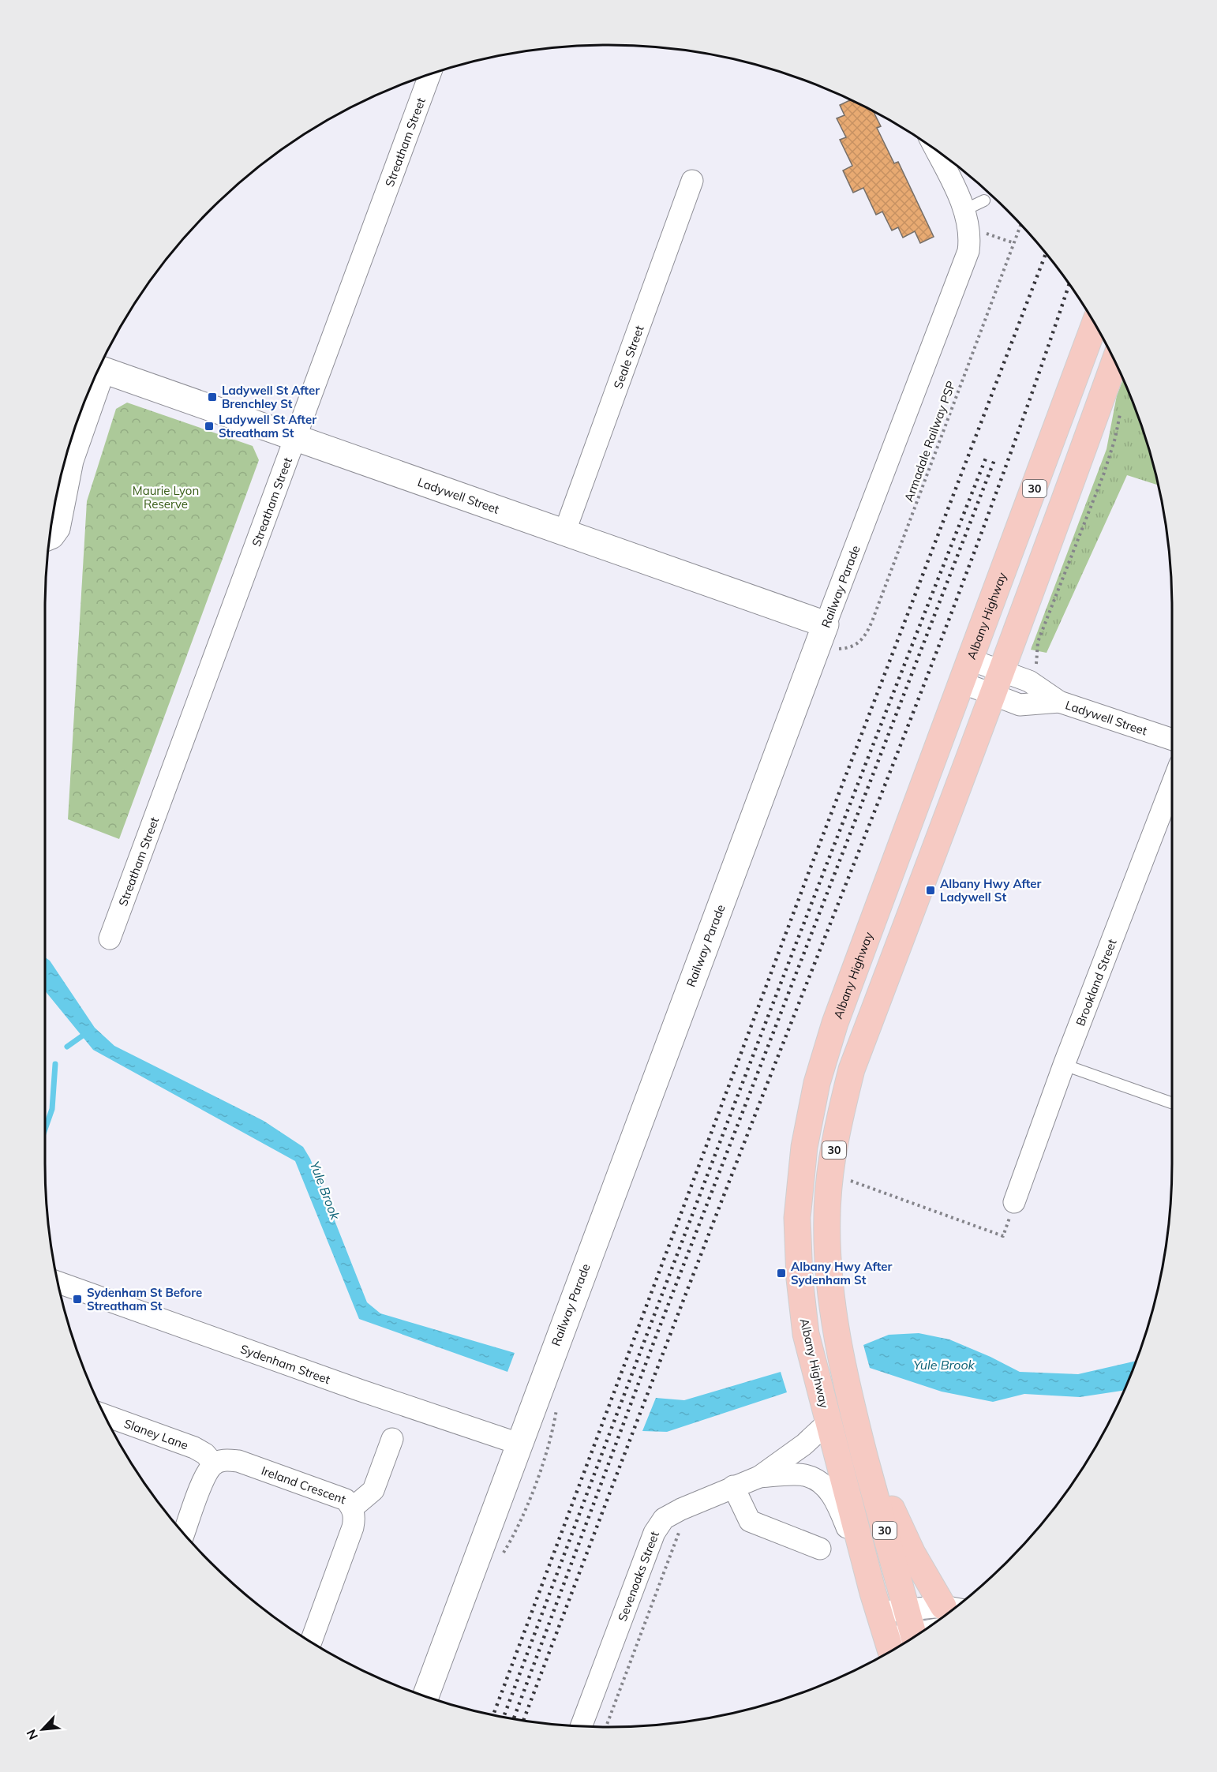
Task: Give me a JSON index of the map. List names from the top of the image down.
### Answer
{
  "streets": {
    "highway": ["30", "Albany Highway"],
    "street": [
      "Streatham Street",
      "Seale Street",
      "Ladywell Street",
      "Railway Parade",
      "Brookland Street",
      "Sydenham Street",
      "Slaney Lane",
      "Ireland Crescent",
      "Sevenoaks Street"
    ],
    "path": ["Armadale Railway PSP"]
  },
  "crossings": [
    ["Streatham Street", "Ladywell Street"],
    ["Seale Street", "Ladywell Street"],
    ["Armadale Railway PSP", "Ladywell Street"],
    ["Armadale Railway PSP", "Railway Parade"],
    ["30", "Ladywell Street"],
    ["Ladywell Street", "Railway Parade"],
    ["Ladywell Street", "Albany Highway"],
    ["Railway Parade", "Sydenham Street"],
    ["Albany Highway", "Sevenoaks Street"],
    ["Slaney Lane", "Ireland Crescent"]
  ],
  "water": ["Yule Brook"],
  "parks": ["Maurie Lyon Reserve"],
  "places": {
    "transit": [
      "Ladywell St After Brenchley St",
      "Ladywell St After Streatham St",
      "Albany Hwy After Ladywell St",
      "Albany Hwy After Sydenham St",
      "Sydenham St Before Streatham St"
    ]
  },
  "north": "bottom left"
}
